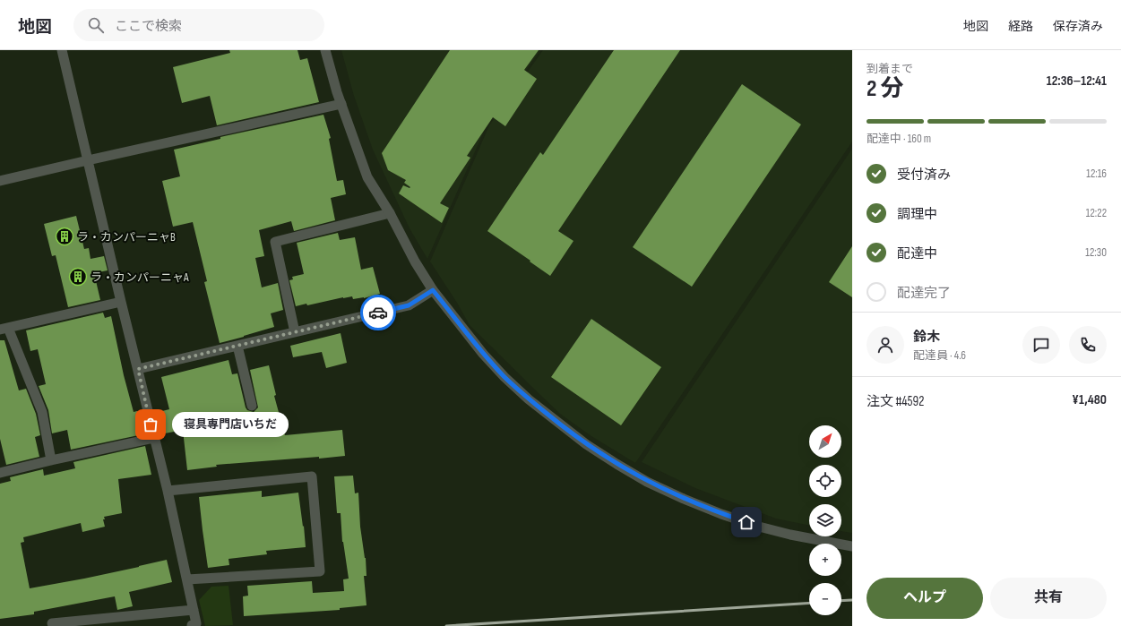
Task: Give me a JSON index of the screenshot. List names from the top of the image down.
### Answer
{
  "places": {
    "building": ["ラ・カンパーニャB", "ラ・カンパーニャA"],
    "other": ["寝具専門店いちだ"]
  },
  "north": "top right",
  "page": {
    "header": "地図",
    "search": "ここで検索",
    "nav": ["地図", "経路", "保存済み"],
    "heading": ["2 分", "到着まで", "12:36–12:41"],
    "panel": [
      "鈴木",
      "配達員 · 4.6",
      "注文 #4592",
      "¥1,480"
    ],
    "bar": "配達中 · 160 m",
    "list": [
      ["受付済み", "12:16"],
      ["調理中", "12:22"],
      ["配達中", "12:30"],
      "配達完了"
    ],
    "bubble": "寝具専門店いちだ",
    "map_buttons": ["+", "−"],
    "buttons": ["ヘルプ", "共有"]
  }
}
